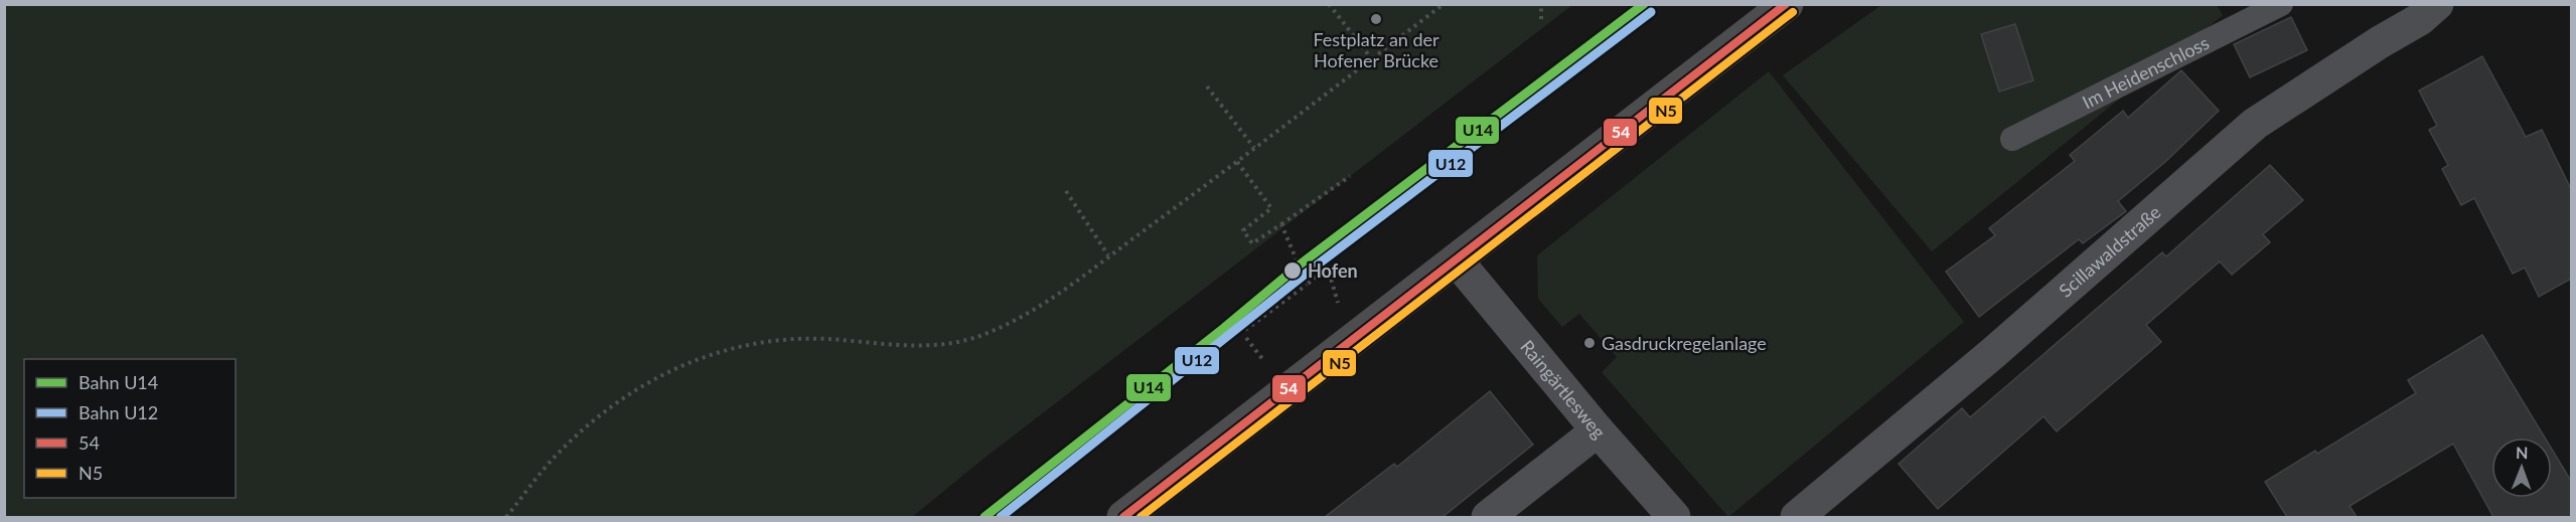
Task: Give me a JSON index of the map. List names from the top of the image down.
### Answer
{
  "streets": {
    "street": ["Scillawaldstraße", "Raingärtlesweg"],
    "lane": ["Im Heidenschloss"]
  },
  "places": ["Festplatz an der Hofener Brücke", "Hofen", "Gasdruckregelanlage"],
  "lines": [
    "rail line U14",
    "transit line 54",
    "rail line U12",
    "transit line N5"
  ],
  "legend": [
    "Bahn U14",
    "Bahn U12",
    "54",
    "N5"
  ],
  "north": "top"
}
